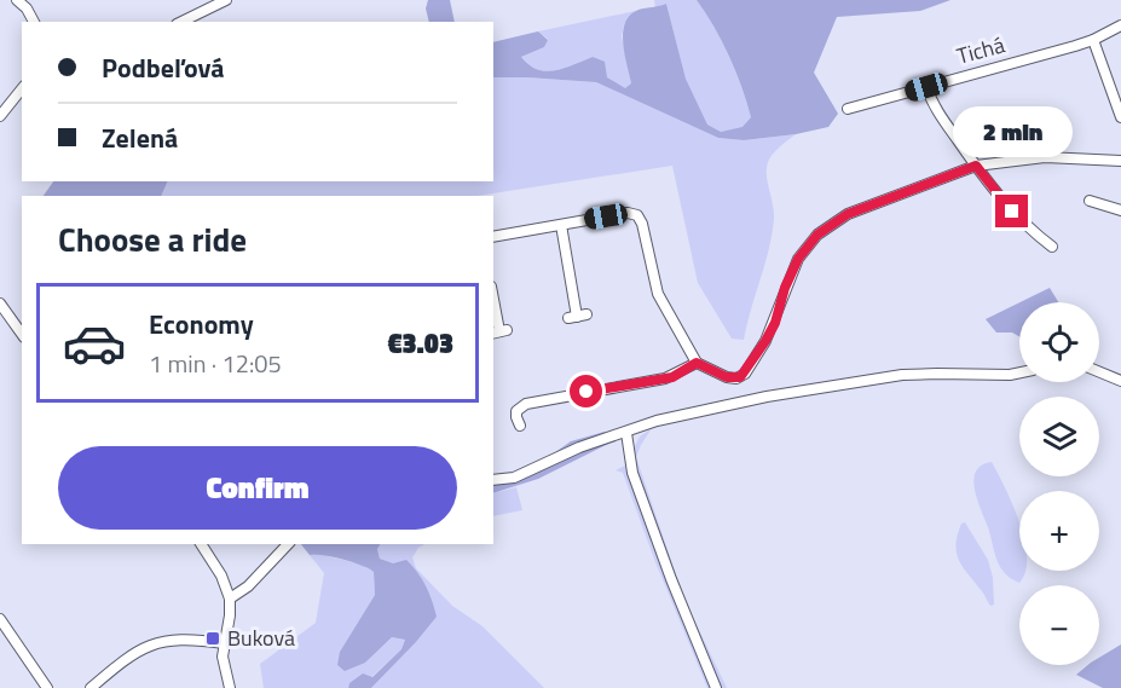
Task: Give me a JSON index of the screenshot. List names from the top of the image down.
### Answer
{
  "streets": {
    "street": ["Tichá"]
  },
  "places": {
    "transit": ["Buková"]
  },
  "page": {
    "banner": ["Podbeľová", "Zelená"],
    "bubble": "2 min",
    "heading": "Choose a ride",
    "list": [
      {
        "name": "Economy",
        "note": "1 min · 12:05",
        "value": "€3.03"
      }
    ],
    "map_buttons": ["+", "−"],
    "buttons": "Confirm"
  }
}
